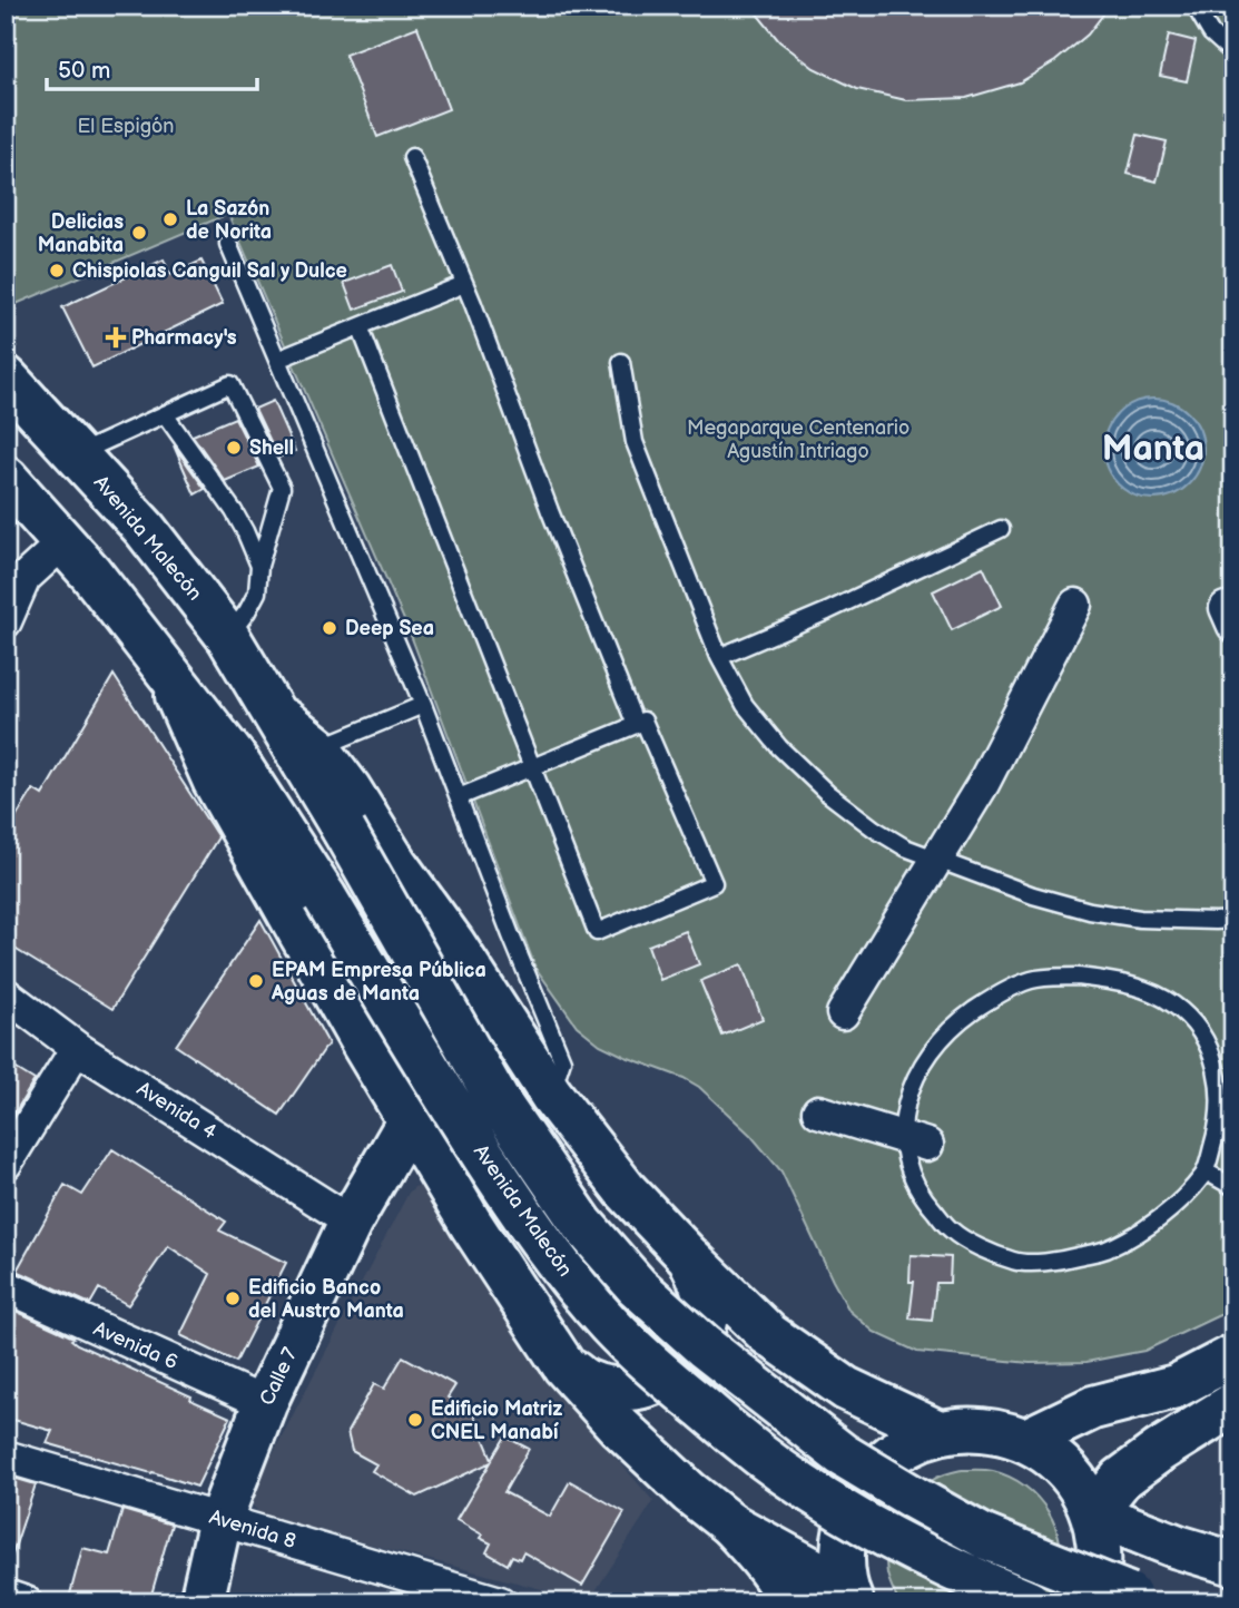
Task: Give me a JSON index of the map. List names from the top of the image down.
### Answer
{
  "streets": {
    "main road": ["Avenida Malecón", "Calle 7"],
    "street": ["Avenida 4", "Avenida 6", "Avenida 8"]
  },
  "crossings": [
    ["Avenida Malecón", "Calle 7"],
    ["Avenida 4", "Calle 7"],
    ["Avenida 6", "Calle 7"],
    ["Calle 7", "Avenida 8"]
  ],
  "districts": ["Manta"],
  "parks": ["El Espigón", "Megaparque Centenario Agustín Intriago"],
  "places": {
    "other": [
      "La Sazón de Norita",
      "Delicias Manabita",
      "Chispiolas Canguil Sal y Dulce",
      "Shell",
      "Deep Sea",
      "EPAM Empresa Pública Aguas de Manta",
      "Edificio Banco del Austro Manta",
      "Edificio Matriz CNEL Manabí"
    ],
    "health": ["Pharmacy's"]
  },
  "scale_bar": "50 m"
}
